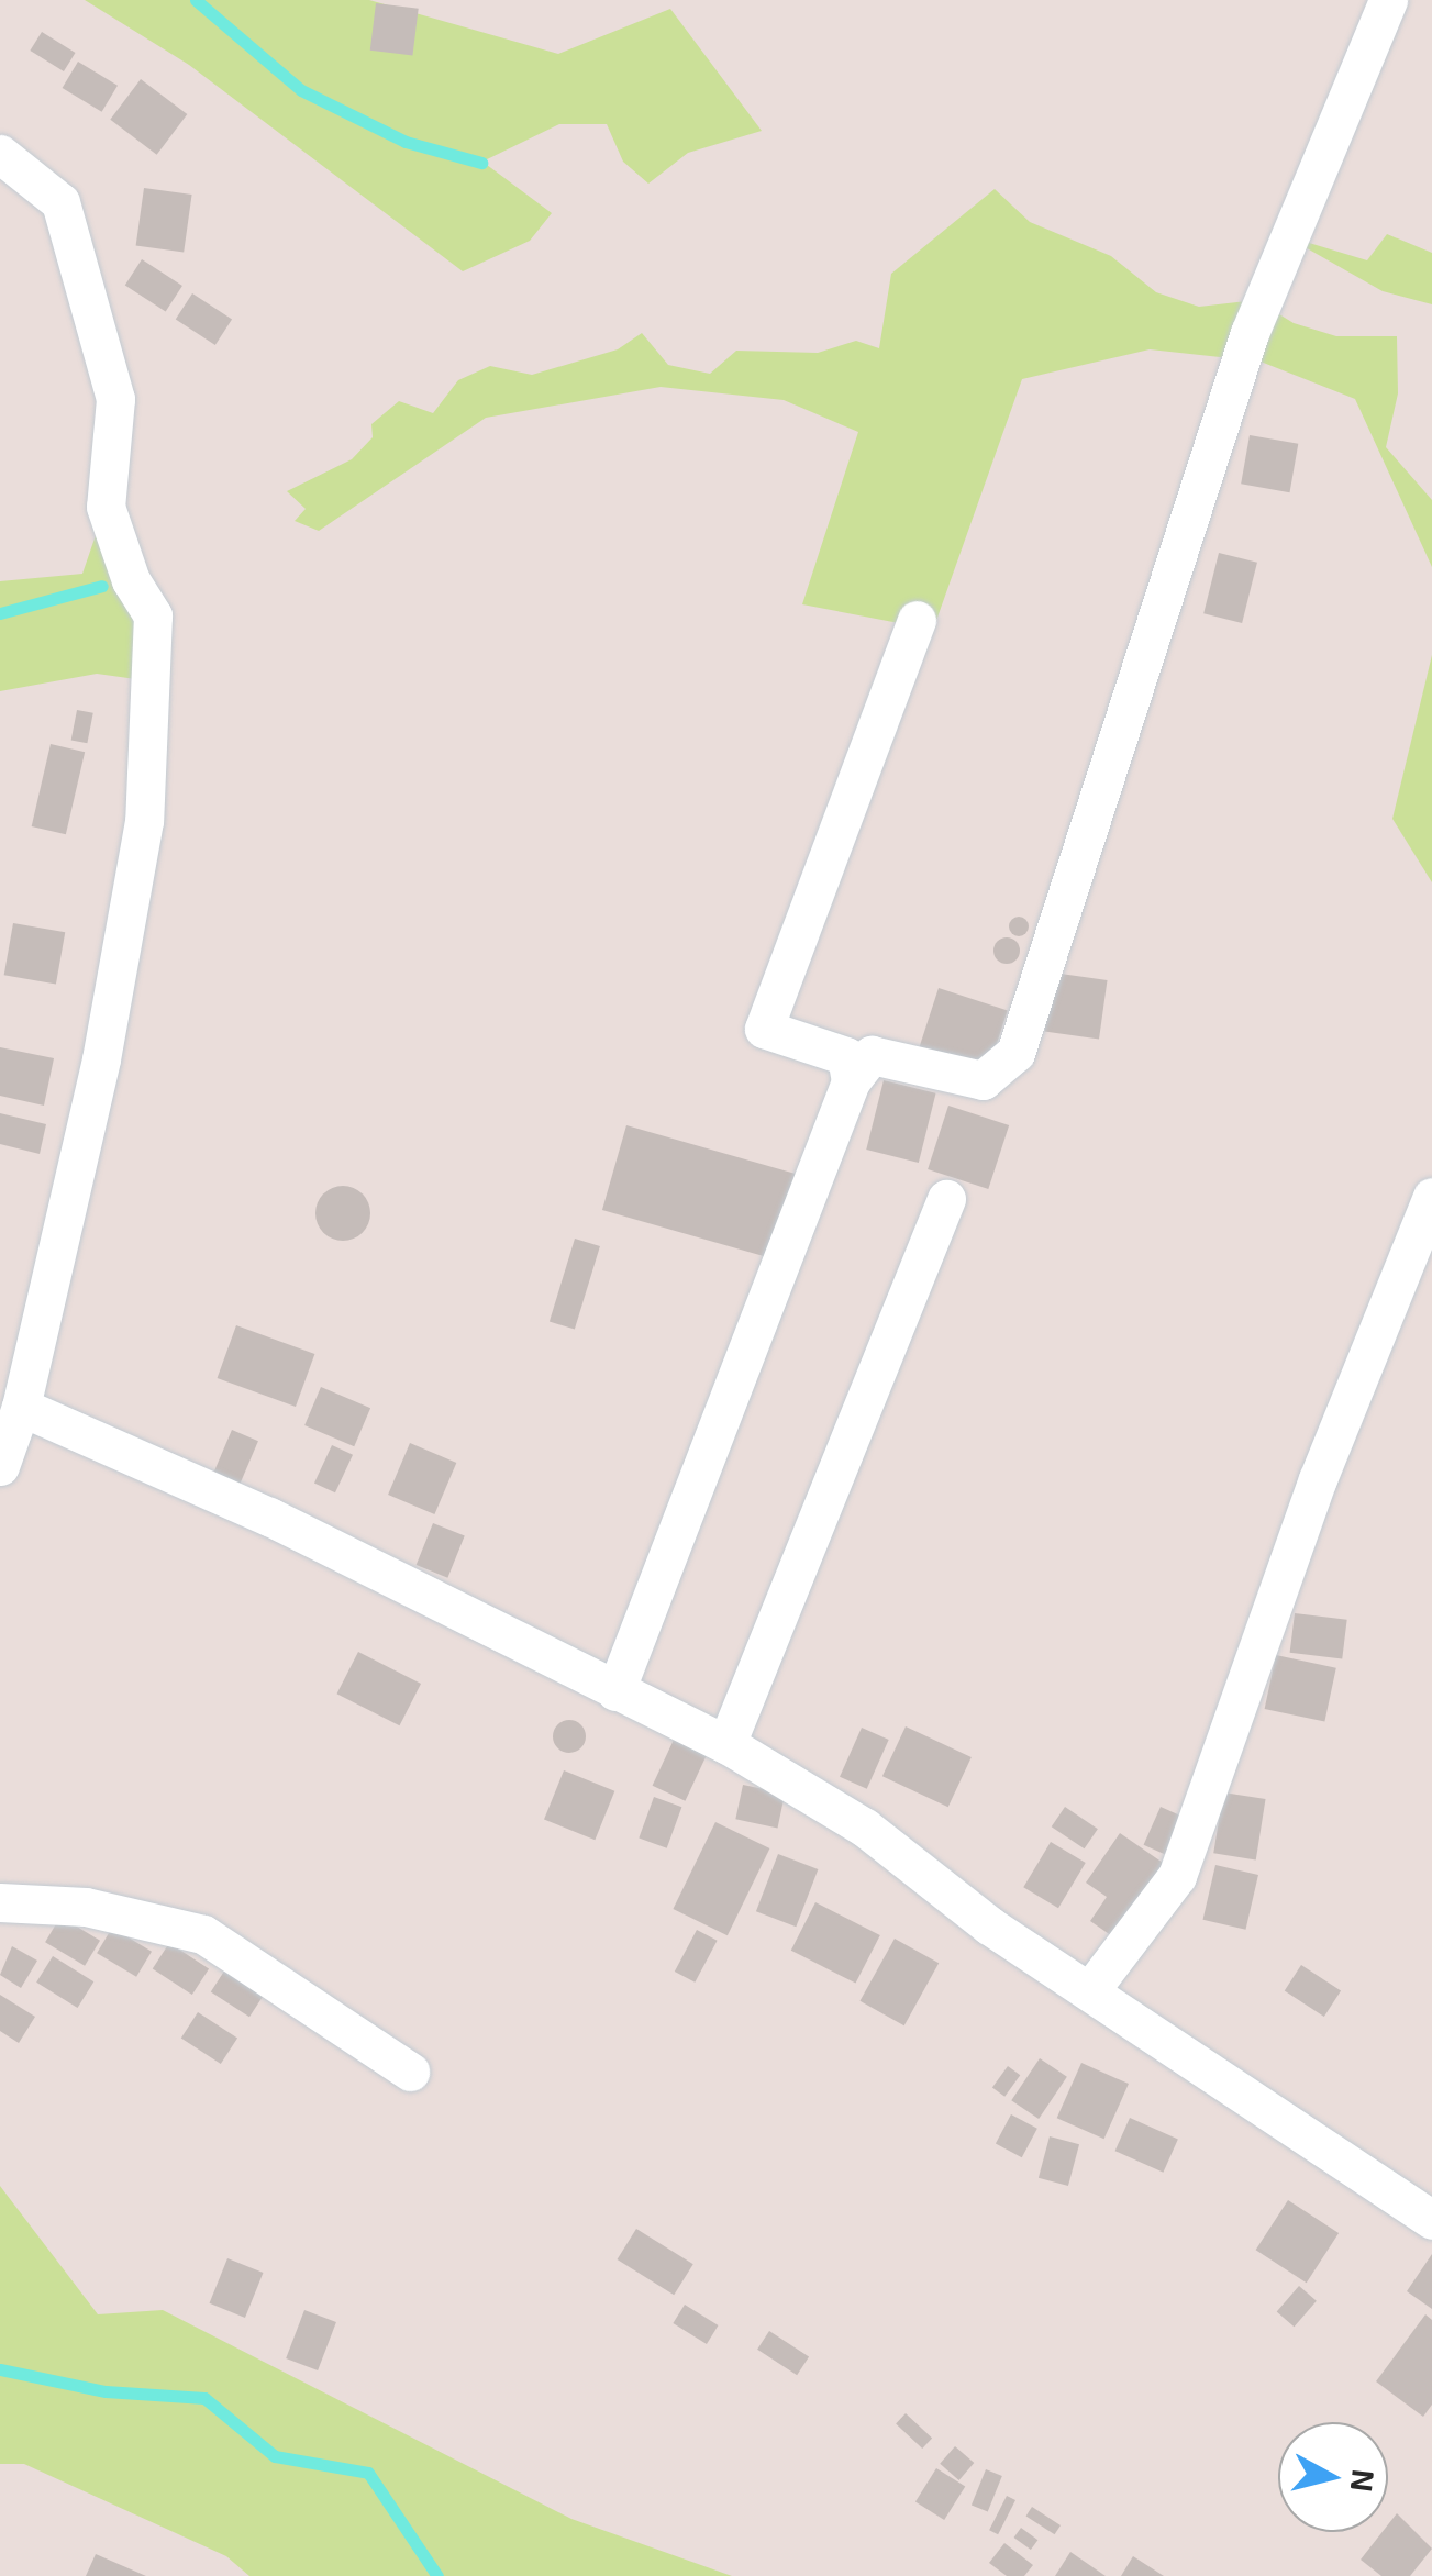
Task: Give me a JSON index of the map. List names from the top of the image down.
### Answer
{
  "north": "right"
}
